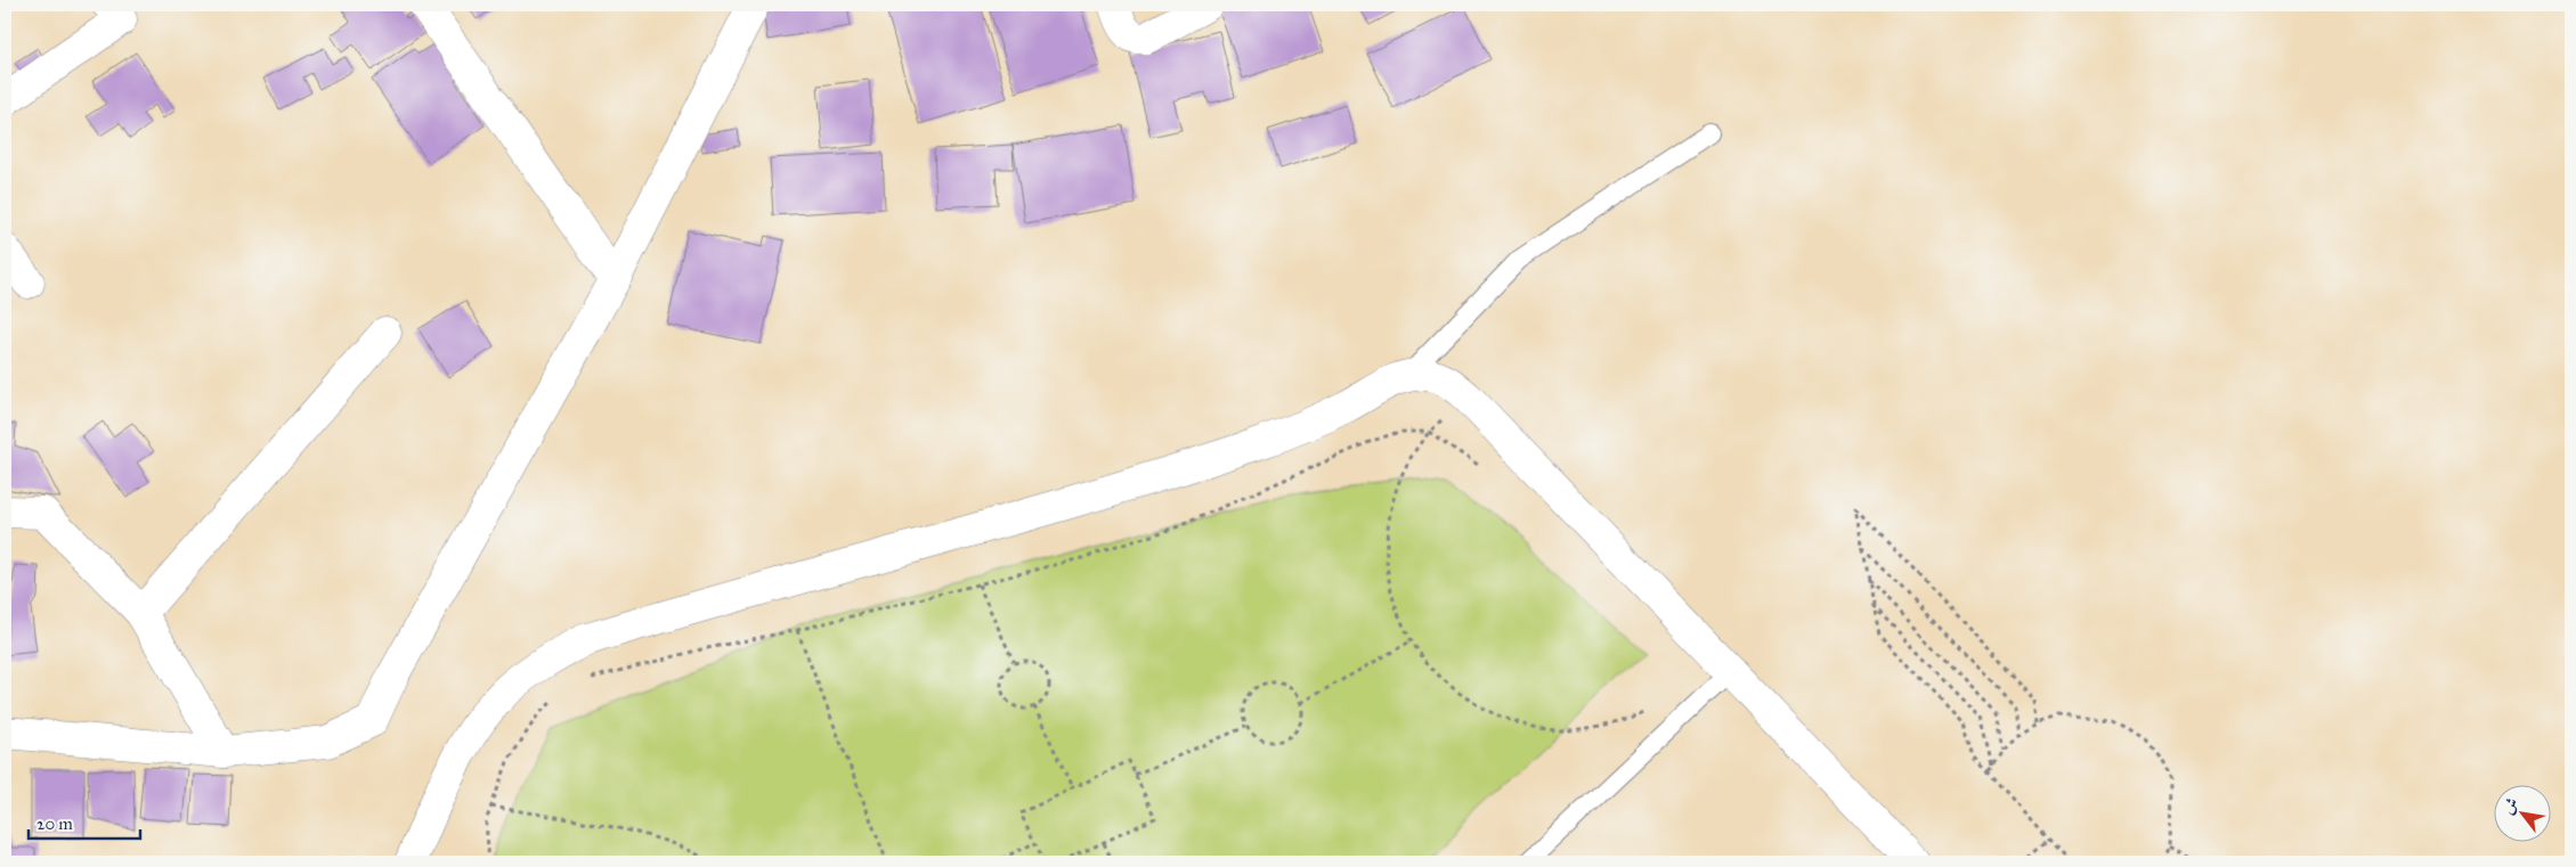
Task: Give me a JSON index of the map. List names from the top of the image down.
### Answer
{
  "scale_bar": "20 m",
  "north": "top left"
}
